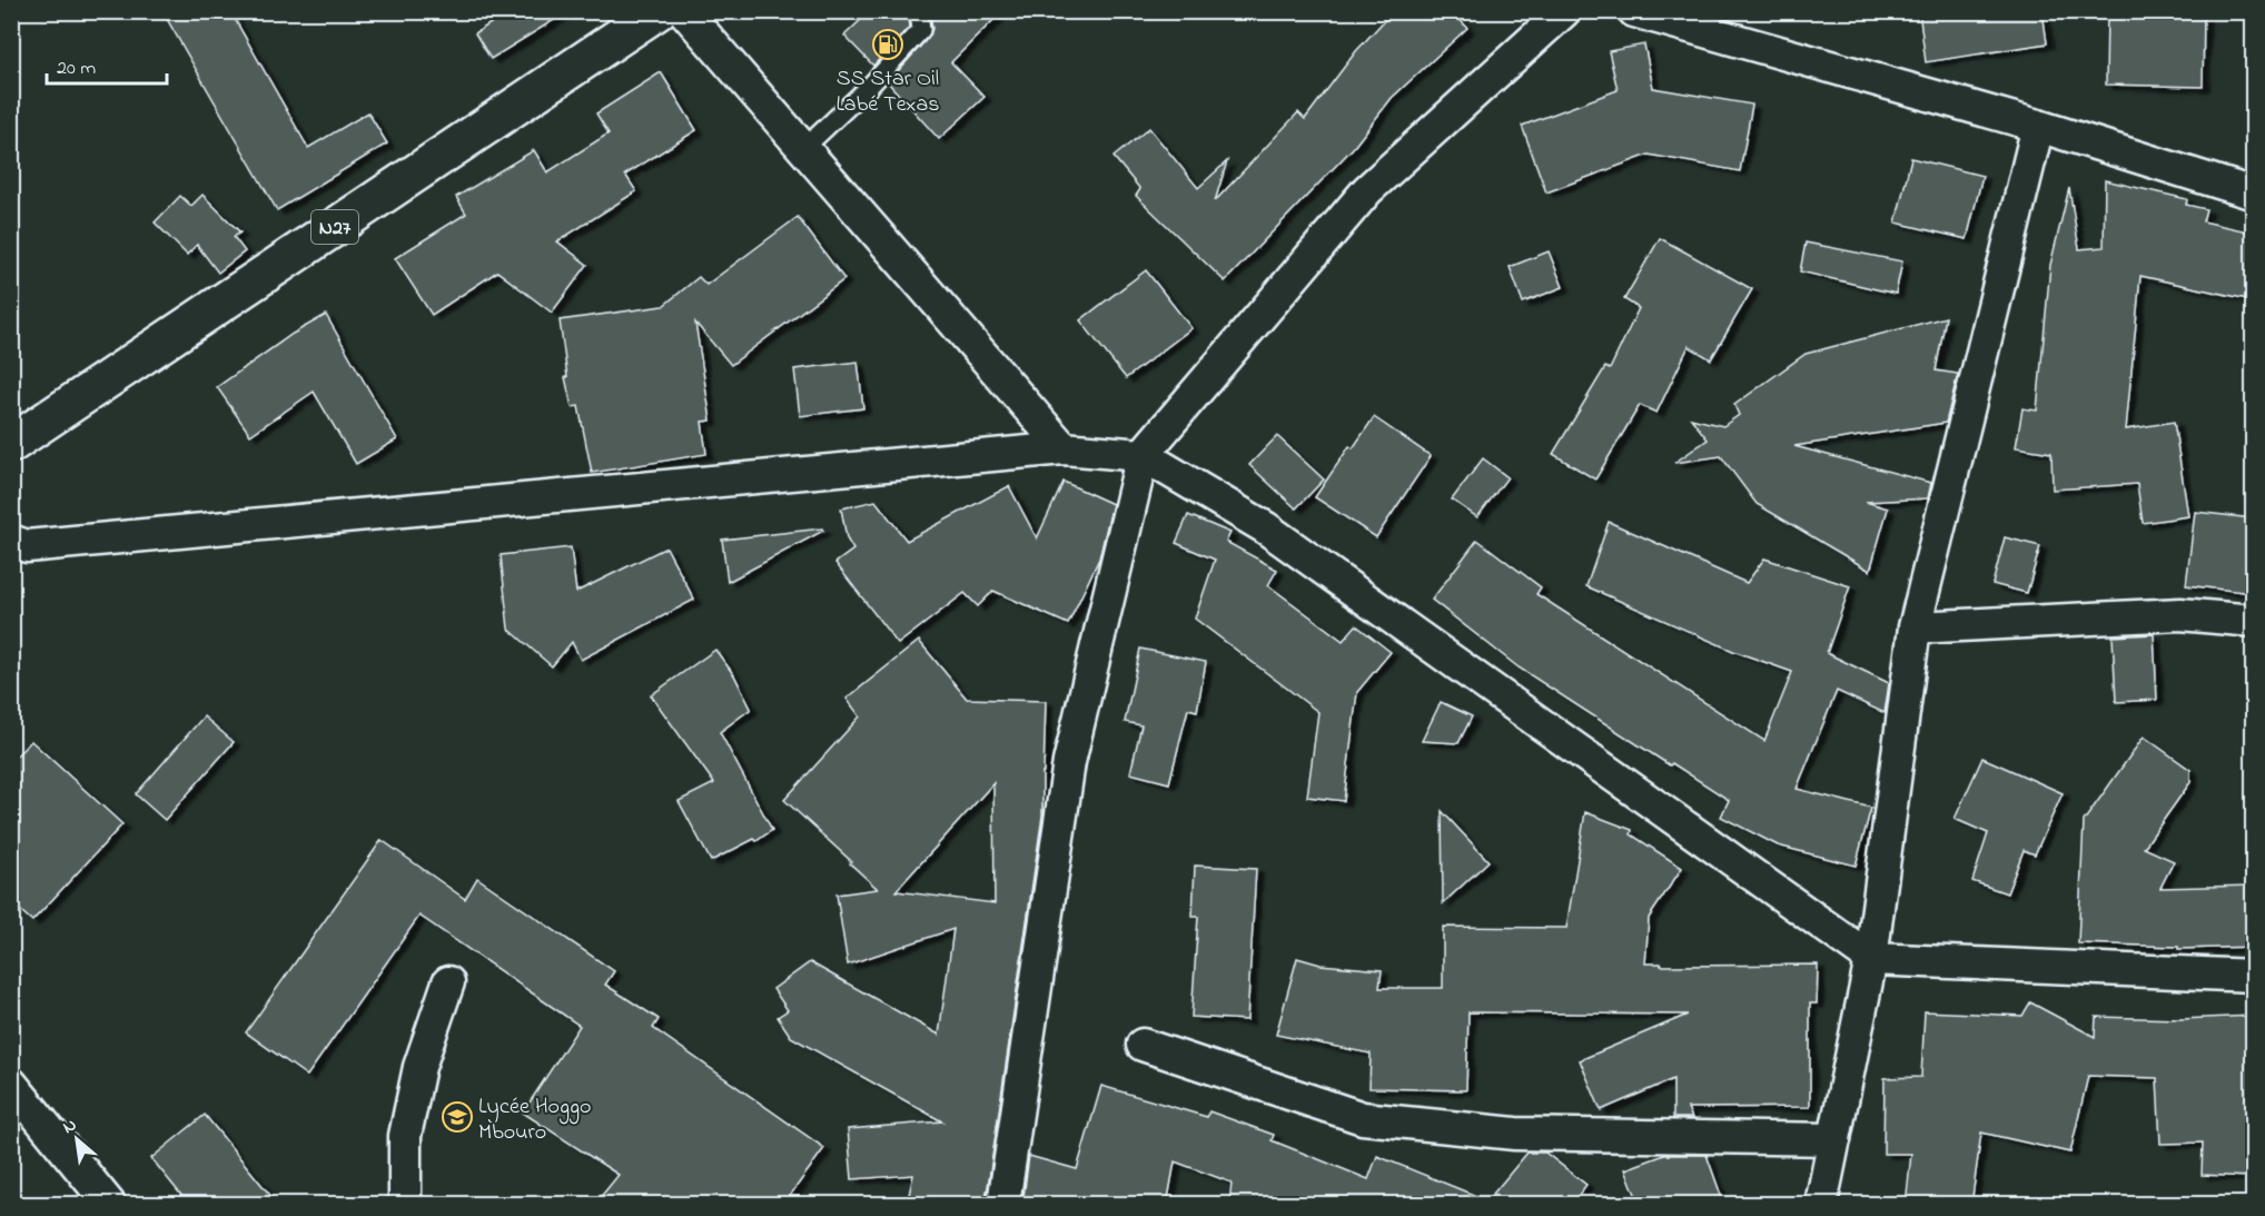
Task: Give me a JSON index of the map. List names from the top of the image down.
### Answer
{
  "streets": {
    "main road": ["N27"]
  },
  "places": {
    "fuel station": ["SS Star Oil Labé Texas"],
    "school or university": ["Lycée Hoggo Mbouro"]
  },
  "scale_bar": "20 m",
  "north": "top left"
}
